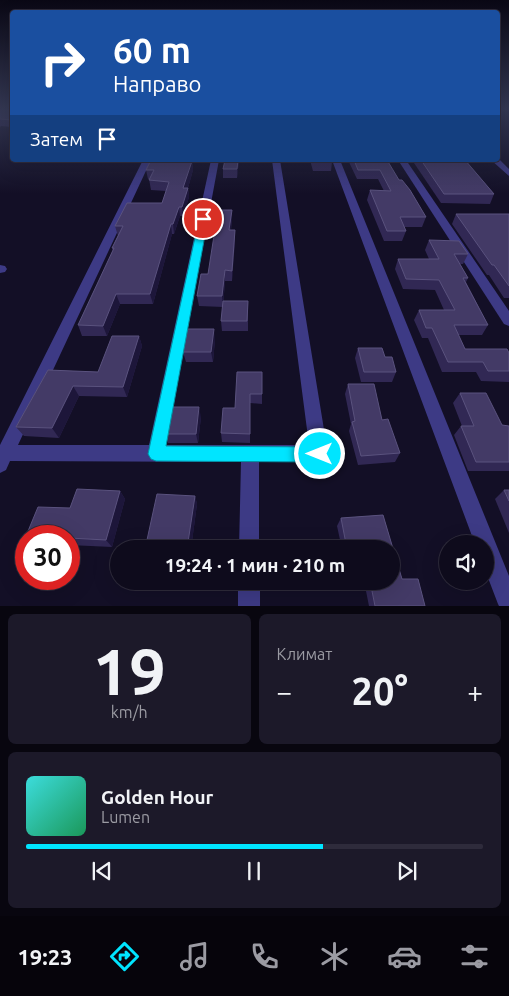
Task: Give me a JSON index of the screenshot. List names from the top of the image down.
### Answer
{
  "page": {
    "turn": ["60 m", "Направо"],
    "then": "Затем",
    "limit": "30",
    "trip": "19:24 · 1 мин · 210 m",
    "tile": [
      ["19", "km/h"],
      "Климат"
    ],
    "heat": ["−", "20°", "+"],
    "song": ["Golden Hour", "Lumen"],
    "tabs": "19:23"
  }
}
